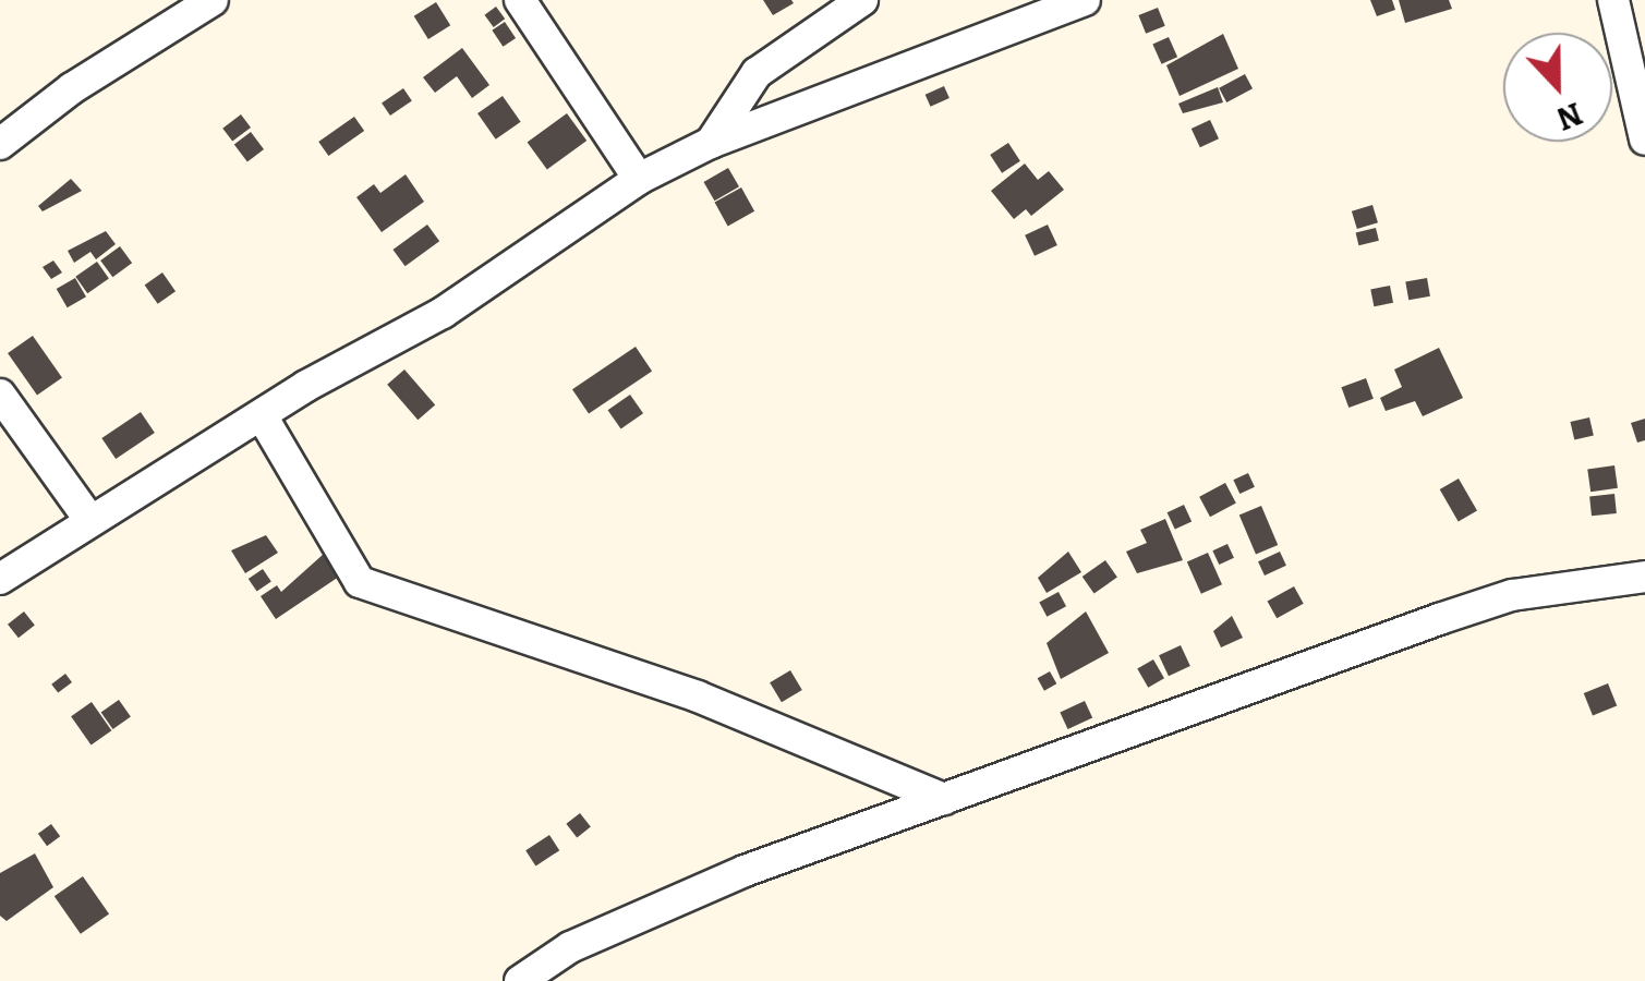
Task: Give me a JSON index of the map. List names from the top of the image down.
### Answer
{
  "north": "bottom"
}
